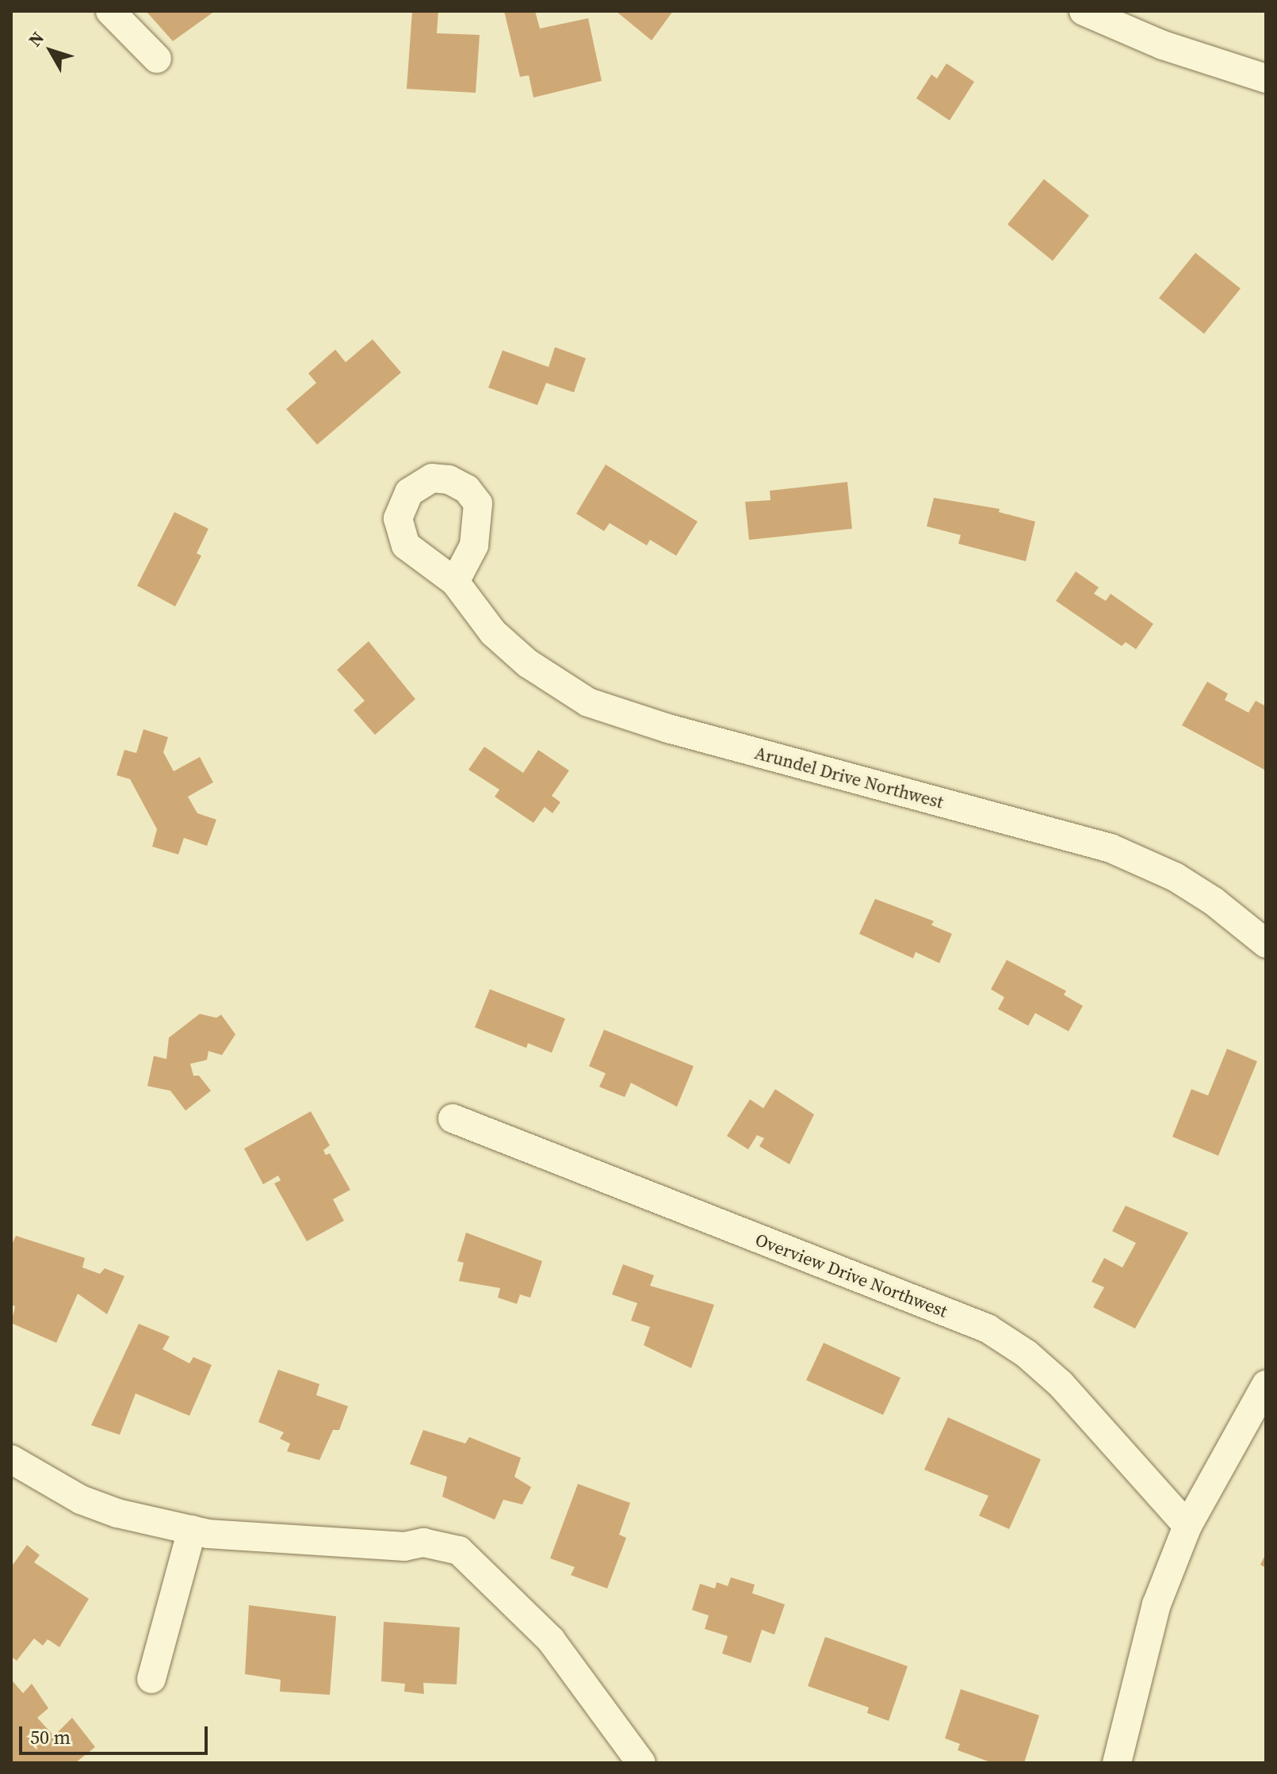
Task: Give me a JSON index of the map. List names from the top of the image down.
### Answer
{
  "streets": {
    "street": ["Arundel Drive Northwest", "Overview Drive Northwest"]
  },
  "scale_bar": "50 m",
  "north": "top left"
}
